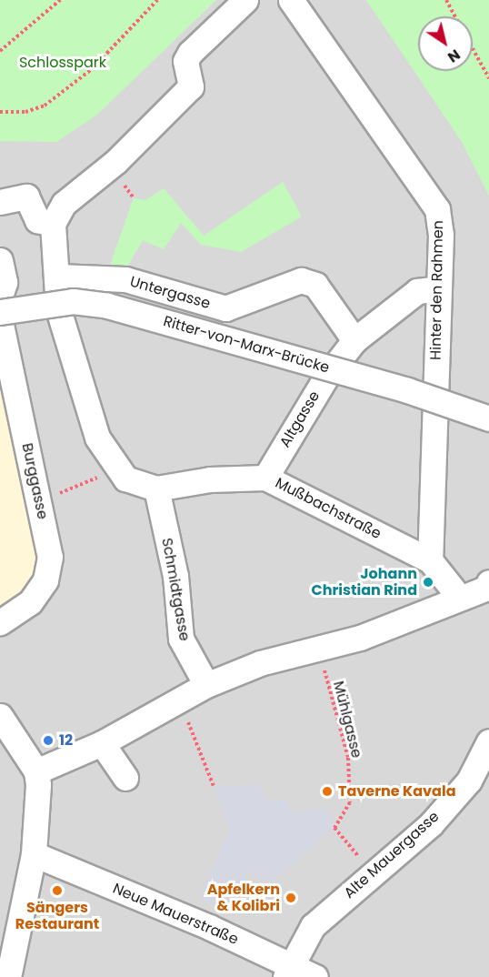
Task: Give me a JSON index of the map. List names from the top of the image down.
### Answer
{
  "streets": {
    "street": [
      "Hinter den Rahmen",
      "Untergasse",
      "Ritter-von-Marx-Brücke",
      "Altgasse",
      "Burggasse",
      "Mußbachstraße",
      "Schmidtgasse",
      "Alte Mauergasse",
      "Neue Mauerstraße"
    ],
    "path": ["Mühlgasse"]
  },
  "crossings": [
    ["Hinter den Rahmen", "Altgasse"],
    ["Hinter den Rahmen", "Mußbachstraße"],
    ["Untergasse", "Altgasse"],
    ["Altgasse", "Mußbachstraße"],
    ["Mußbachstraße", "Schmidtgasse"],
    ["Mühlgasse", "Alte Mauergasse"],
    ["Alte Mauergasse", "Neue Mauerstraße"]
  ],
  "parks": ["Schlosspark"],
  "places": [
    "Johann Christian Rind",
    "12",
    "Taverne Kavala",
    "Sängers Restaurant",
    "Apfelkern & Kolibri"
  ],
  "north": "bottom right"
}
